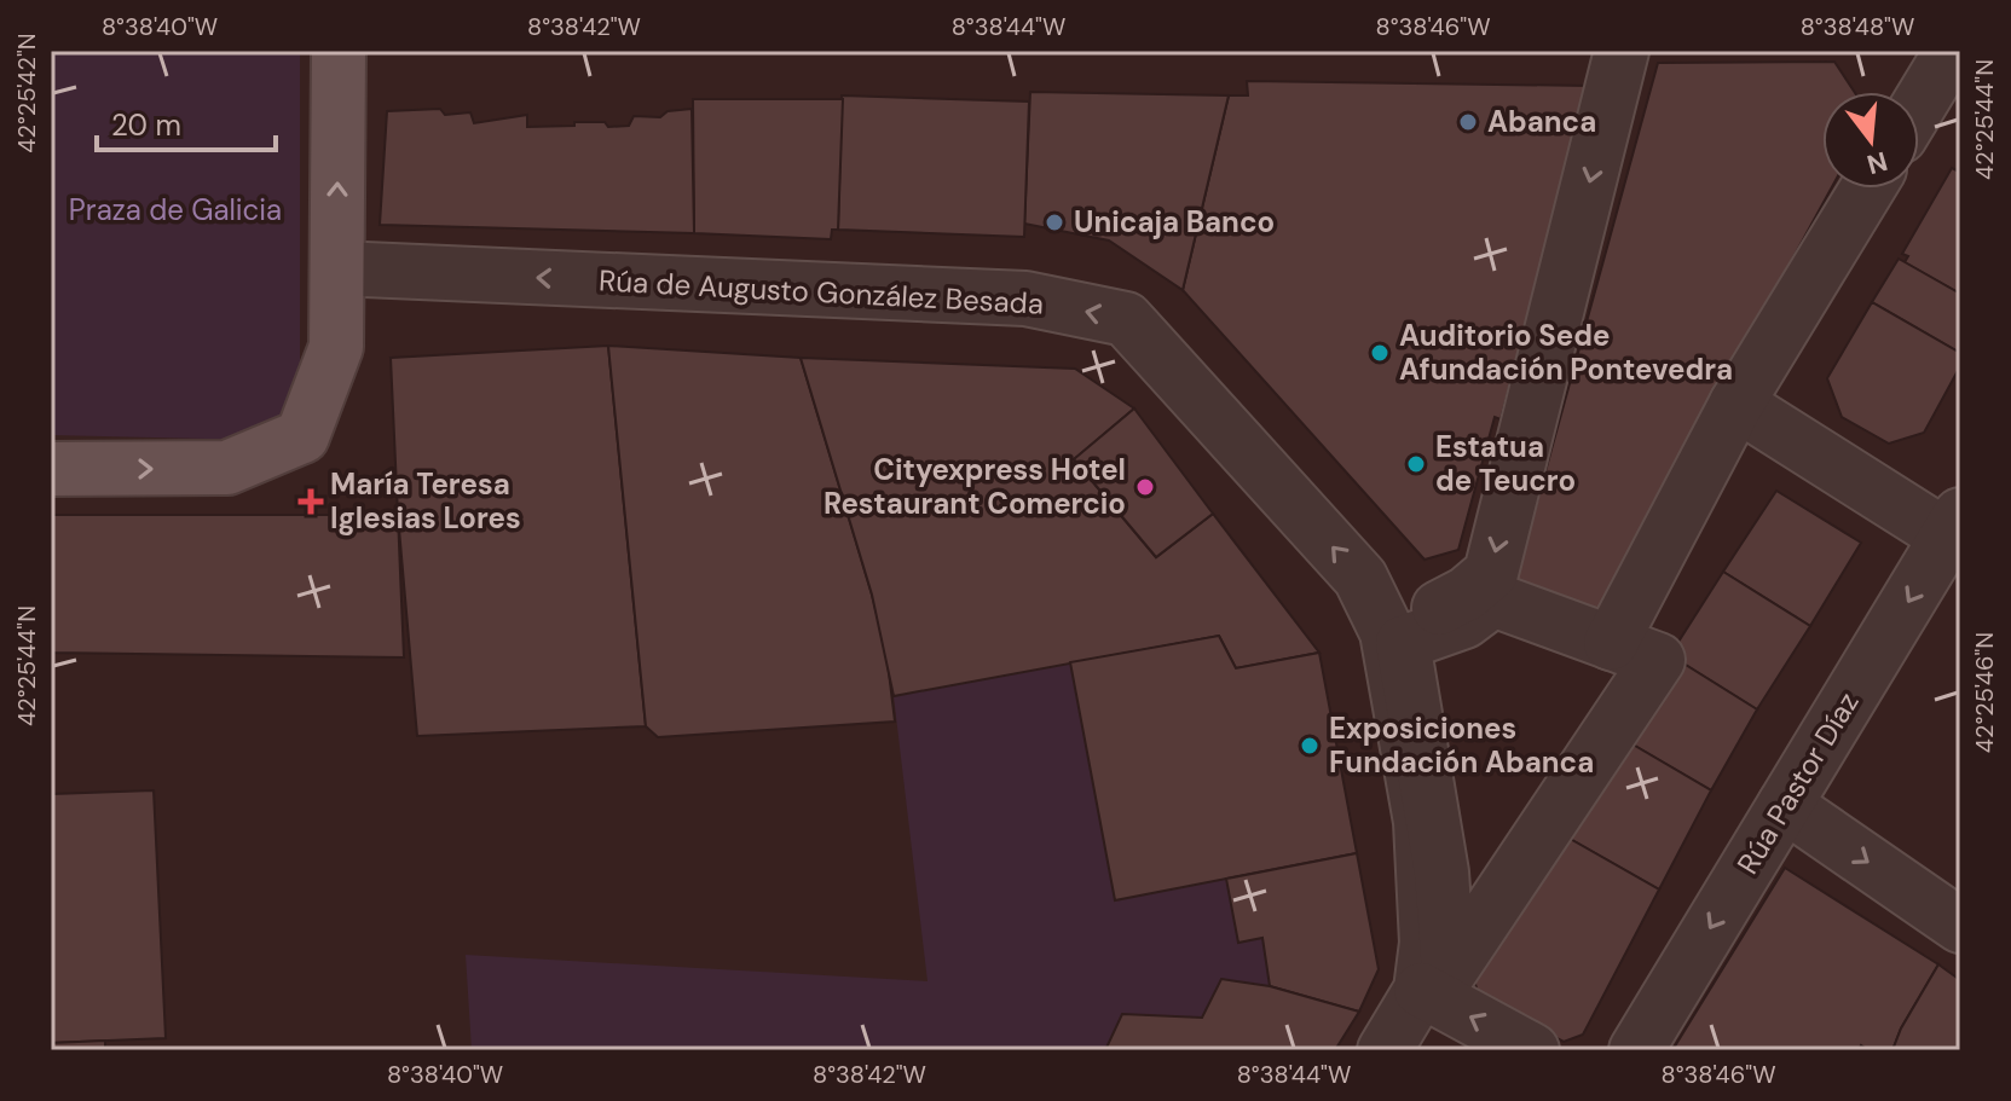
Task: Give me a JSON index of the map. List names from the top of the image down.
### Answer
{
  "streets": {
    "street": ["Rúa de Augusto González Besada", "Rúa Pastor Díaz"]
  },
  "one_way": ["Rúa de Augusto González Besada"],
  "parks": ["Praza de Galicia"],
  "places": {
    "other": [
      "Abanca",
      "Unicaja Banco",
      "Auditorio Sede Afundación Pontevedra",
      "Estatua de Teucro",
      "Cityexpress Hotel Restaurant Comercio",
      "Exposiciones Fundación Abanca"
    ],
    "health": ["María Teresa Iglesias Lores"]
  },
  "scale_bar": "20 m",
  "north": "bottom",
  "coordinates": [
    "8°38'40\"W",
    "8°38'42\"W",
    "8°38'44\"W",
    "8°38'46\"W",
    "8°38'48\"W",
    "42°25'42\"N",
    "42°25'44\"N",
    "42°25'46\"N"
  ]
}
